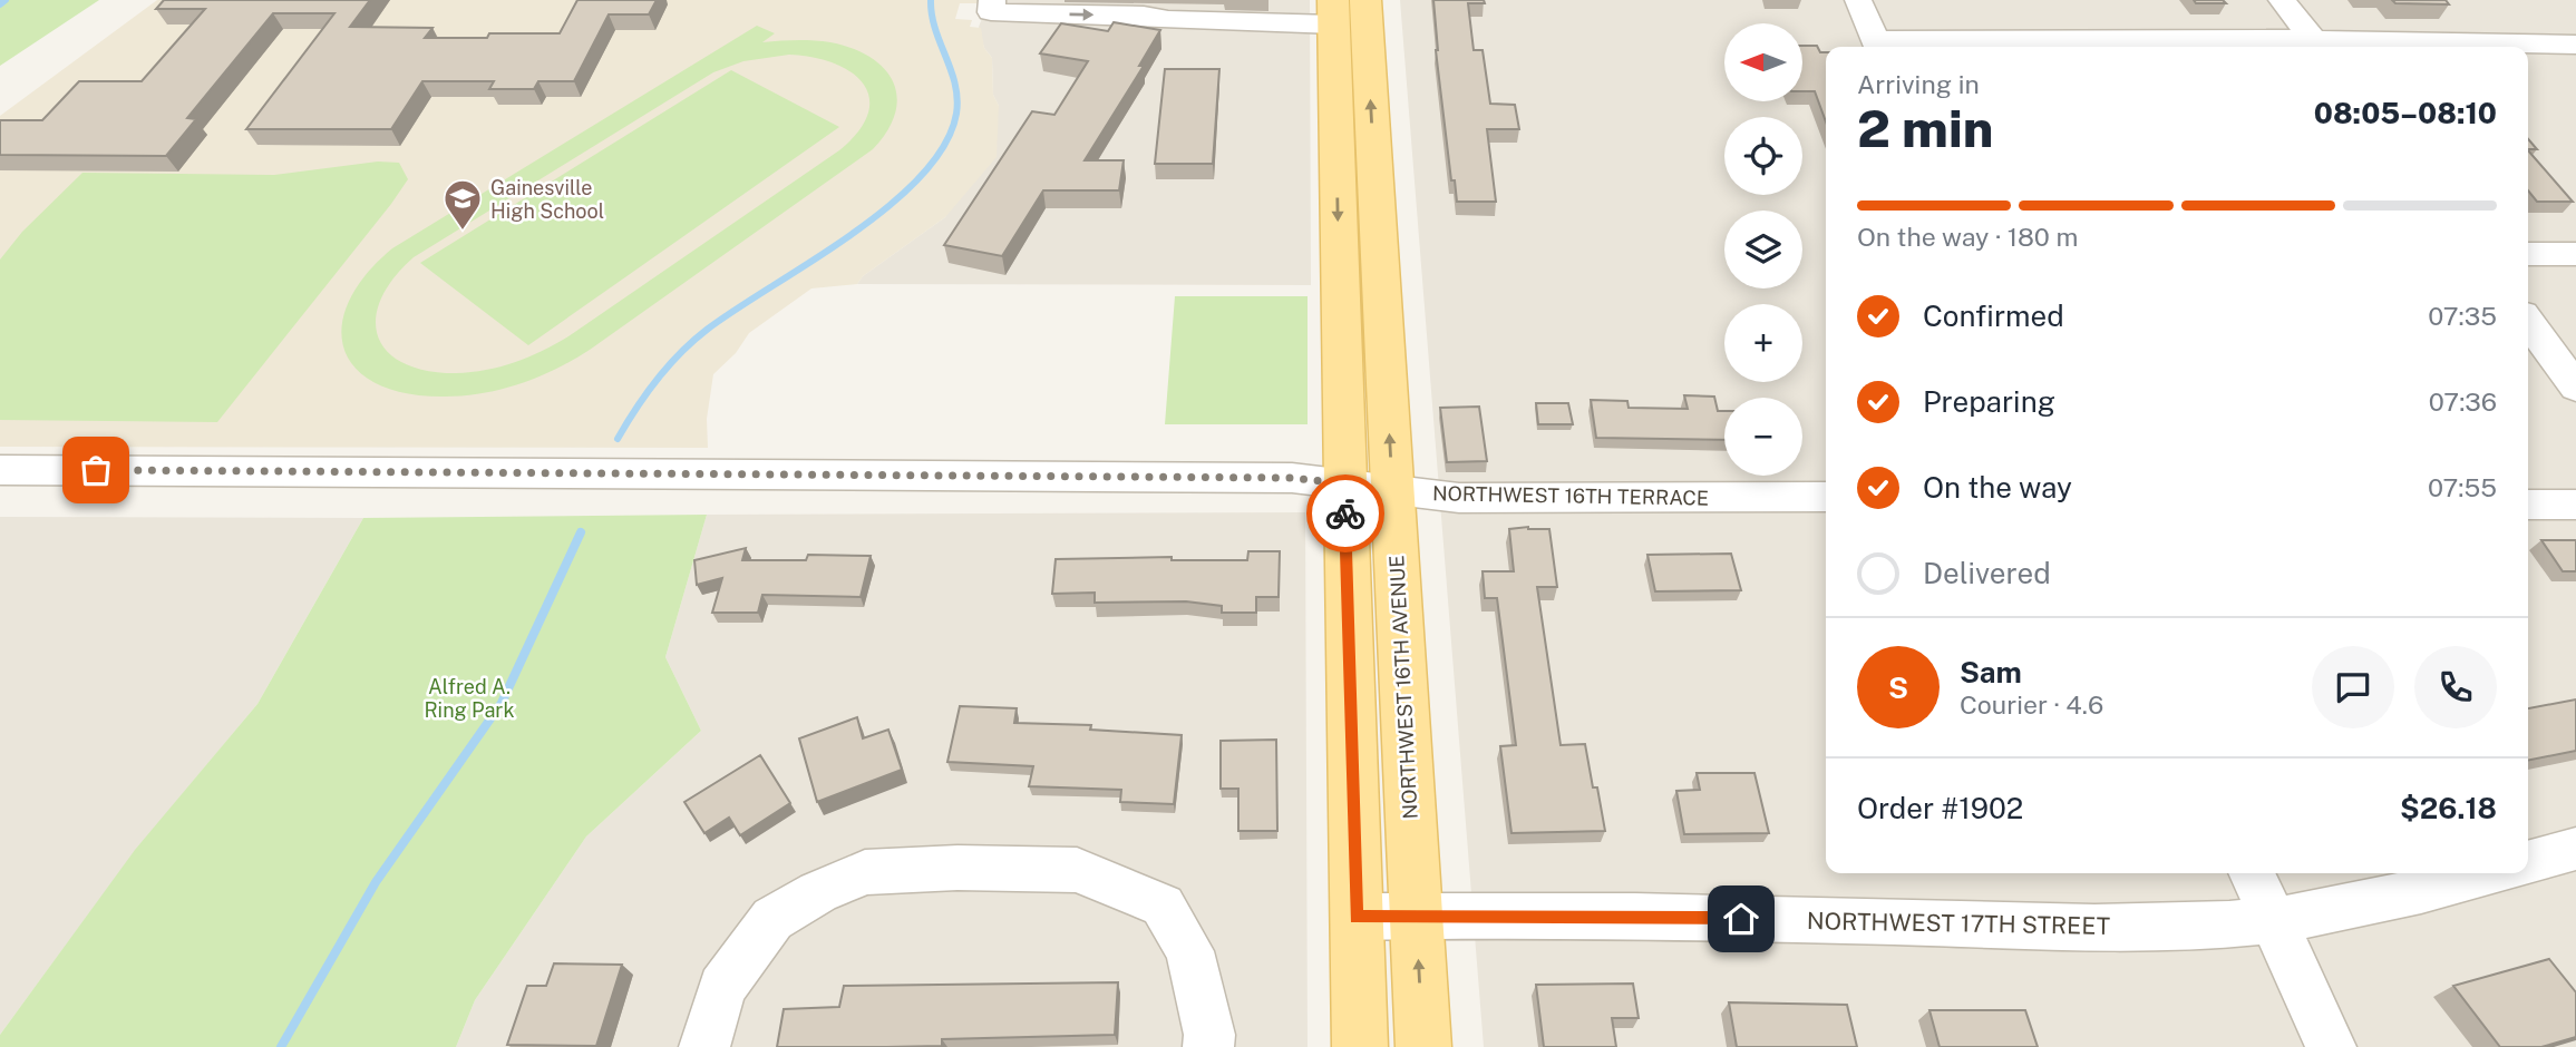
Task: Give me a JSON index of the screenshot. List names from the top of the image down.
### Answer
{
  "streets": {
    "main road": ["NORTHWEST 16TH AVENUE"],
    "street": ["NORTHWEST 16TH TERRACE", "NORTHWEST 17TH STREET"]
  },
  "crossings": [
    ["NORTHWEST 16TH TERRACE", "NORTHWEST 16TH AVENUE"],
    ["NORTHWEST 16TH AVENUE", "NORTHWEST 17TH STREET"]
  ],
  "parks": ["Alfred A. Ring Park"],
  "places": {
    "school or university": ["Gainesville High School"]
  },
  "north": "left",
  "page": {
    "map_buttons": ["+", "−"],
    "heading": ["2 min", "Arriving in", "08:05–08:10"],
    "panel": [
      "Sam",
      "Courier · 4.6",
      "Order #1902",
      "$26.18"
    ],
    "bar": "On the way · 180 m",
    "list": [
      ["Confirmed", "07:35"],
      ["Preparing", "07:36"],
      ["On the way", "07:55"],
      "Delivered"
    ],
    "round": "S"
  }
}
